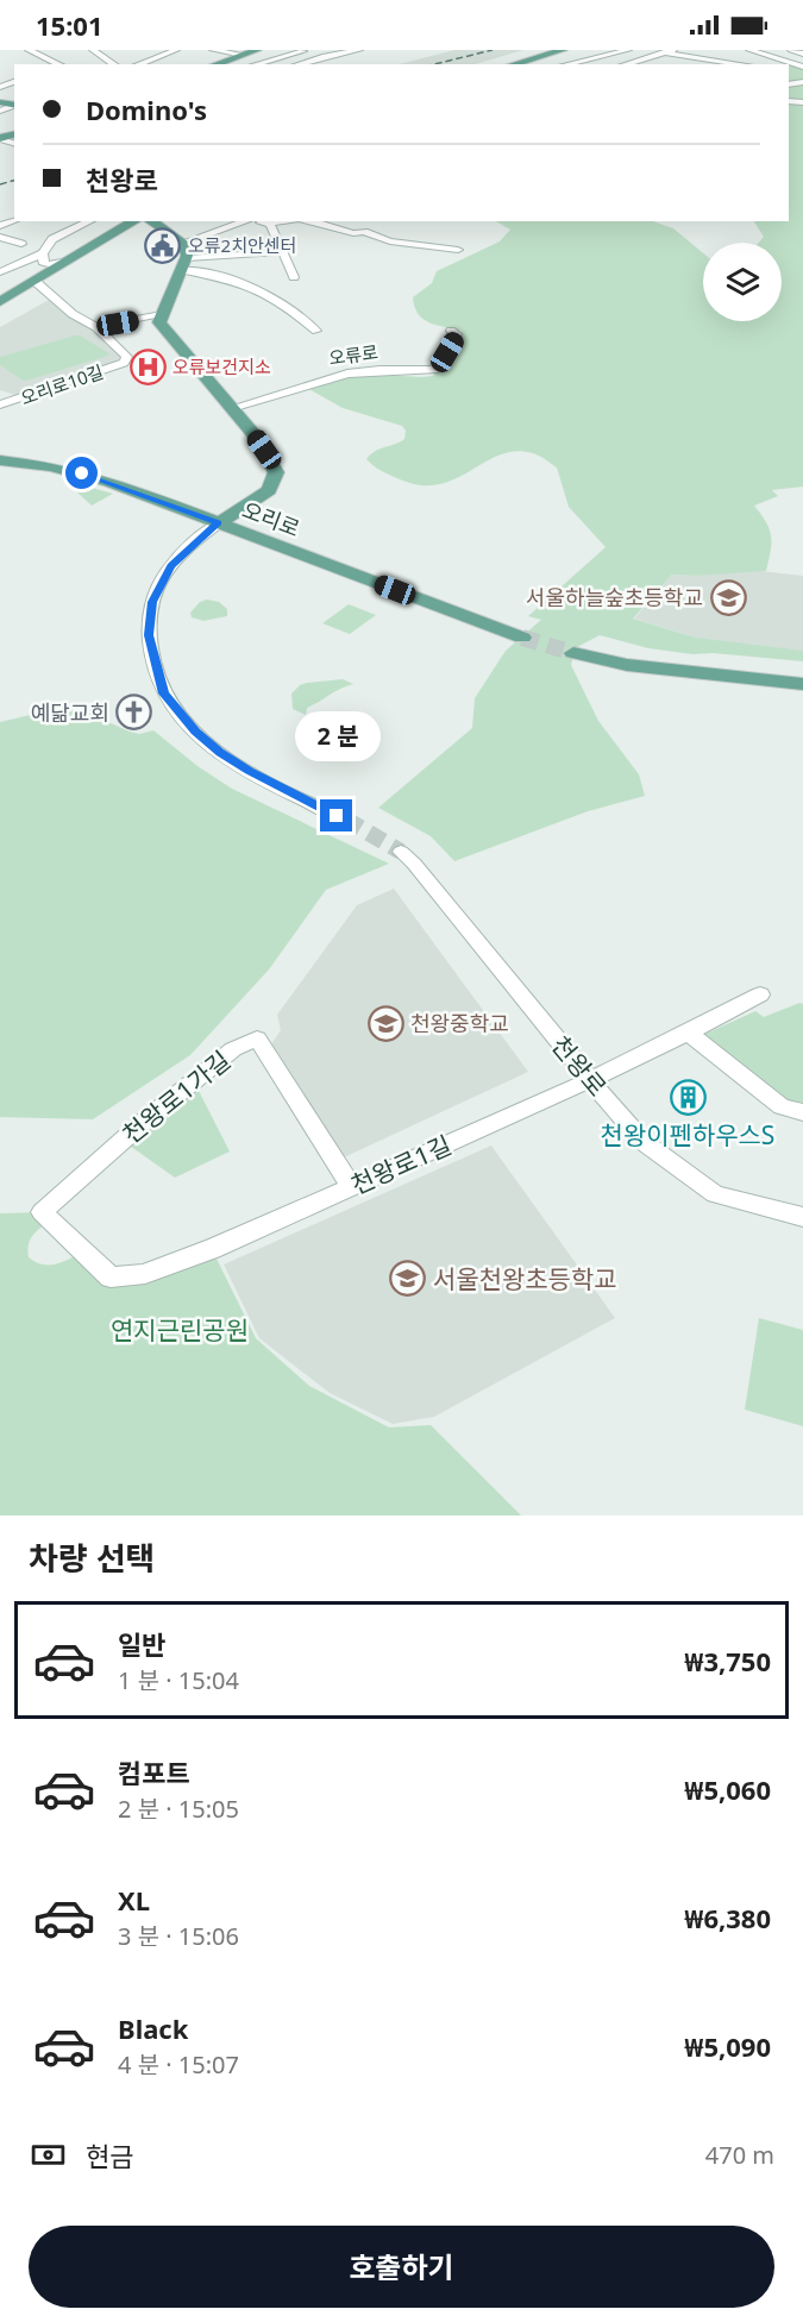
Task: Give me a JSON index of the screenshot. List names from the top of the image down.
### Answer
{
  "streets": {
    "main road": ["오리로"],
    "street": [
      "오류로",
      "오리로10길",
      "천왕로",
      "천왕로1가길",
      "천왕로1길"
    ]
  },
  "crossings": [
    ["천왕로", "천왕로1길"],
    ["천왕로1가길", "천왕로1길"]
  ],
  "parks": ["연지근린공원"],
  "places": {
    "public building": ["오류2치안센터"],
    "hospital": ["오류보건지소"],
    "school or university": ["서울하늘숲초등학교", "천왕중학교", "서울천왕초등학교"],
    "church": ["예닮교회"],
    "building": ["천왕이펜하우스S"]
  },
  "page": {
    "status": "15:01",
    "banner": ["Domino's", "천왕로"],
    "bubble": "2 분",
    "heading": "차량 선택",
    "list": [
      {
        "name": "일반",
        "note": "1 분 · 15:04",
        "value": "₩3,750"
      },
      {
        "name": "컴포트",
        "note": "2 분 · 15:05",
        "value": "₩5,060"
      },
      {
        "name": "XL",
        "note": "3 분 · 15:06",
        "value": "₩6,380"
      },
      {
        "name": "Black",
        "note": "4 분 · 15:07",
        "value": "₩5,090"
      }
    ],
    "pay": ["현금", "470 m"],
    "buttons": "호출하기"
  }
}
